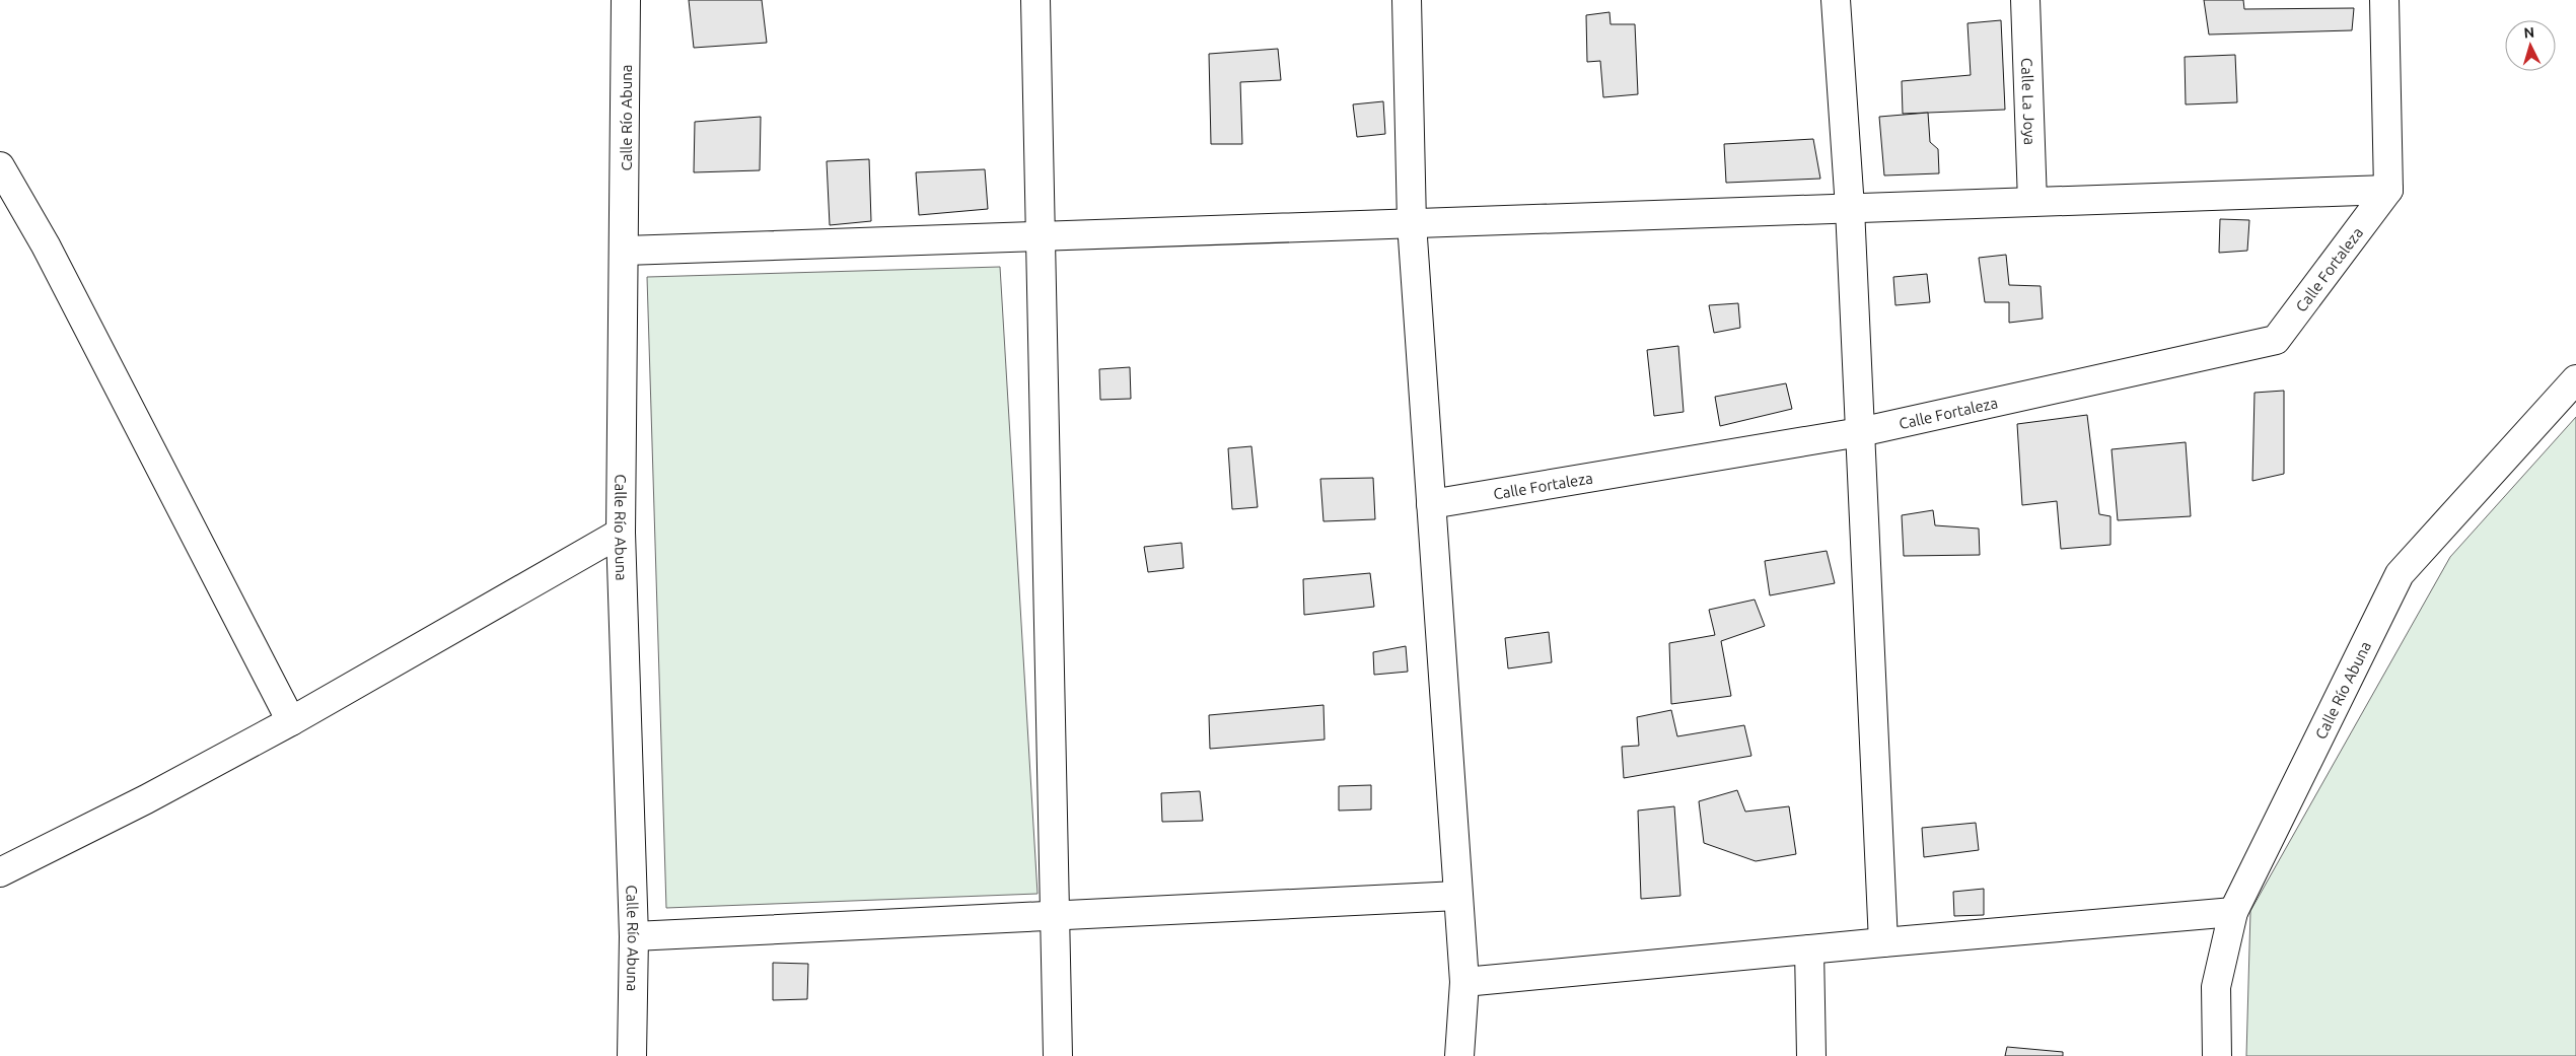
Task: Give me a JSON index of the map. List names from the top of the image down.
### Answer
{
  "streets": {
    "street": ["Calle La Joya", "Calle Río Abuna", "Calle Fortaleza"]
  },
  "north": "top"
}
